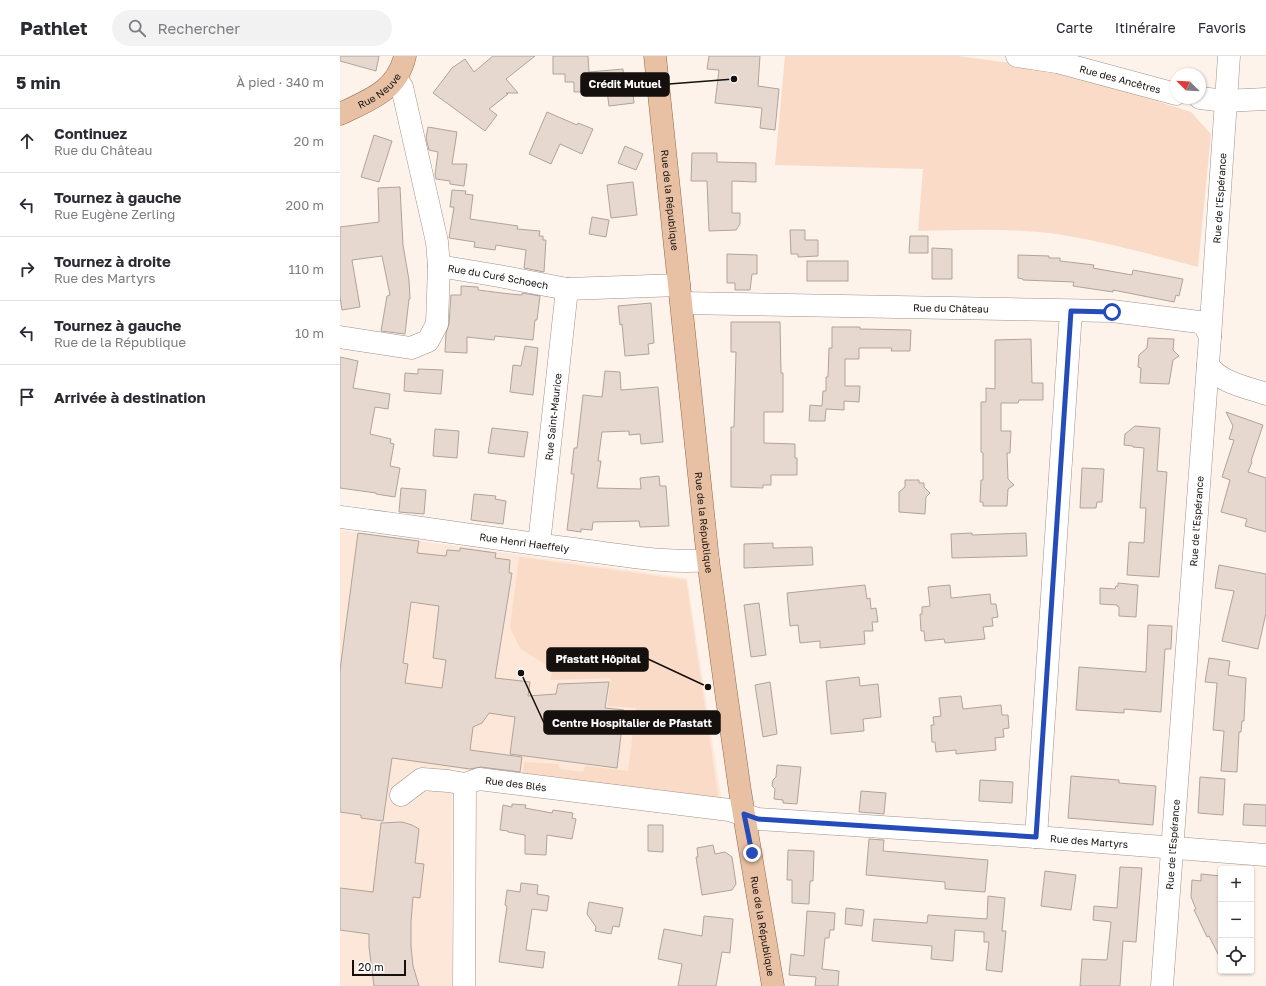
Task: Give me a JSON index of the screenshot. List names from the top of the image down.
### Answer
{
  "streets": {
    "main road": ["Rue Neuve", "Rue de la République"],
    "street": [
      "Rue des Ancêtres",
      "Rue de l'Espérance",
      "Rue du Curé Schoech",
      "Rue du Château",
      "Rue Saint-Maurice",
      "Rue Henri Haeffely",
      "Rue des Blés",
      "Rue des Martyrs"
    ]
  },
  "crossings": [
    ["Rue Neuve", "Rue du Curé Schoech"],
    ["Rue de l'Espérance", "Rue du Château"],
    ["Rue de l'Espérance", "Rue des Martyrs"],
    ["Rue de la République", "Rue du Curé Schoech"],
    ["Rue de la République", "Rue du Château"],
    ["Rue de la République", "Rue Henri Haeffely"],
    ["Rue de la République", "Rue des Blés"],
    ["Rue de la République", "Rue des Martyrs"],
    ["Rue du Curé Schoech", "Rue du Château"],
    ["Rue du Curé Schoech", "Rue Saint-Maurice"],
    ["Rue Saint-Maurice", "Rue Henri Haeffely"],
    ["Rue des Blés", "Rue des Martyrs"]
  ],
  "places": ["Crédit Mutuel", "Centre Hospitalier de Pfastatt", "Pfastatt Hôpital"],
  "scale_bar": "20 m",
  "north": "top left",
  "page": {
    "header": "Pathlet",
    "search": "Rechercher",
    "nav": ["Carte", "Itinéraire", "Favoris"],
    "heading": ["5 min", "À pied · 340 m"],
    "list": [
      ["Continuez", "Rue du Château", "20 m"],
      ["Tournez à gauche", "Rue Eugène Zerling", "200 m"],
      ["Tournez à droite", "Rue des Martyrs", "110 m"],
      ["Tournez à gauche", "Rue de la République", "10 m"],
      "Arrivée à destination"
    ],
    "map_buttons": ["+", "−"],
    "scale": "20 m"
  }
}
